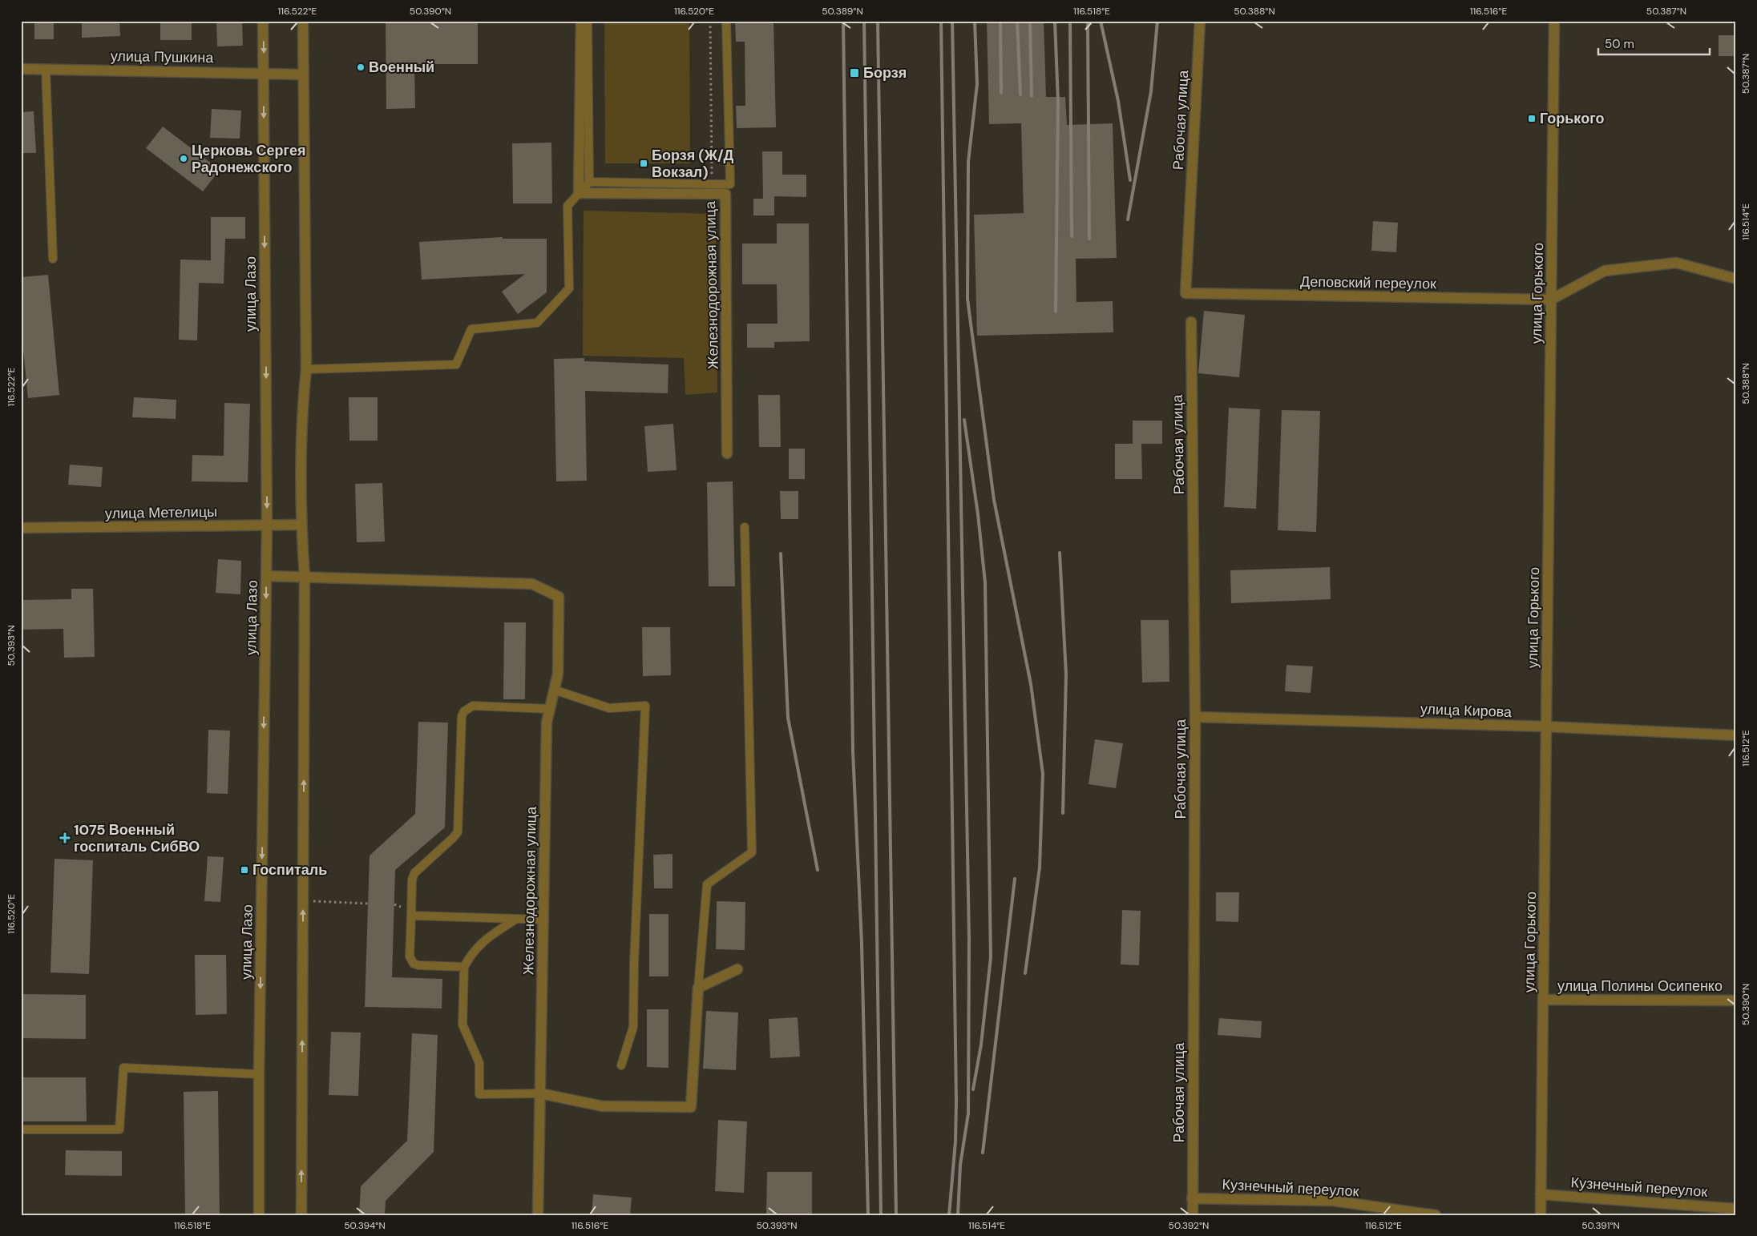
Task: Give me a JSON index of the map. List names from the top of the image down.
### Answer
{
  "streets": {
    "street": [
      "улица Пушкина",
      "Рабочая улица",
      "Деповский переулок",
      "Железнодорожная улица",
      "улица Горького",
      "улица Лазо",
      "улица Метелицы",
      "улица Кирова",
      "улица Полины Осипенко",
      "Кузнечный переулок"
    ]
  },
  "crossings": [
    ["улица Пушкина", "улица Лазо"],
    ["Рабочая улица", "Деповский переулок"],
    ["Рабочая улица", "улица Кирова"],
    ["Рабочая улица", "Кузнечный переулок"],
    ["Деповский переулок", "улица Горького"],
    ["улица Горького", "улица Кирова"],
    ["улица Горького", "улица Полины Осипенко"],
    ["улица Горького", "Кузнечный переулок"],
    ["улица Лазо", "улица Метелицы"]
  ],
  "places": {
    "other": ["Военный", "Церковь Сергея Радонежского"],
    "transit": [
      "Борзя",
      "Горького",
      "Борзя (Ж/Д Вокзал)",
      "Госпиталь"
    ],
    "health": ["1075 Военный госпиталь СибВО"]
  },
  "scale_bar": "50 m",
  "coordinates": [
    "116.522°E",
    "50.390°N",
    "116.520°E",
    "50.389°N",
    "116.518°E",
    "50.388°N",
    "116.516°E",
    "50.387°N",
    "116.514°E",
    "50.393°N",
    "116.512°E",
    "50.394°N",
    "50.392°N",
    "50.391°N"
  ]
}
